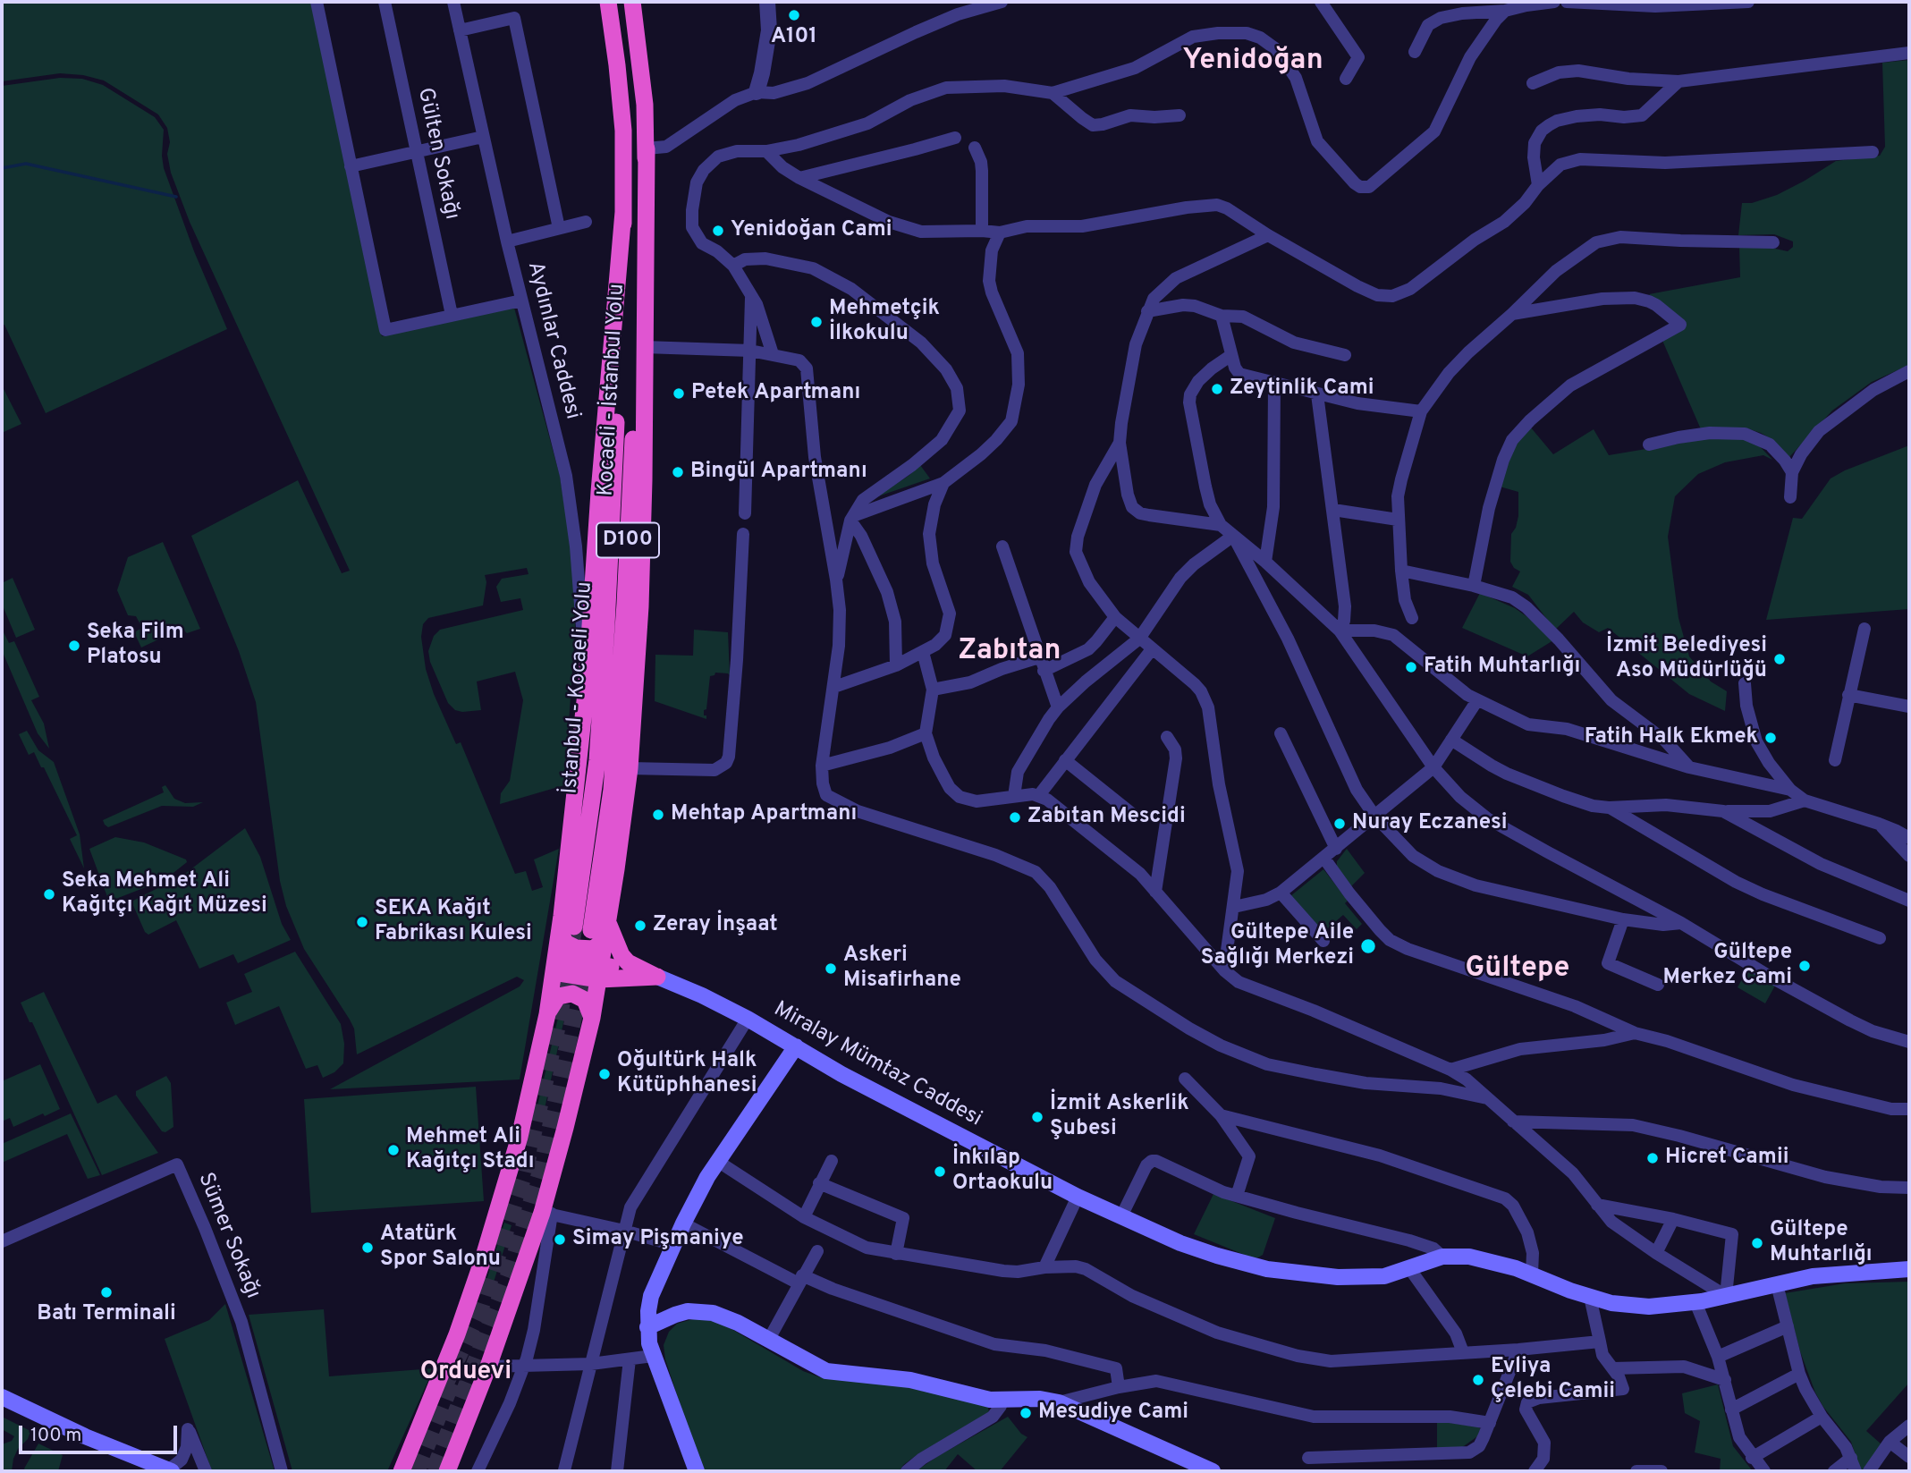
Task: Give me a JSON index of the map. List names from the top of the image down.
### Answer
{
  "streets": {
    "highway": ["Kocaeli - İstanbul Yolu", "D100", "İstanbul - Kocaeli Yolu"],
    "main road": ["Miralay Mümtaz Caddesi"],
    "street": ["Gülten Sokağı", "Aydınlar Caddesi", "Sümer Sokağı"]
  },
  "crossings": [
    ["Kocaeli - İstanbul Yolu", "İstanbul - Kocaeli Yolu"]
  ],
  "districts": [
    "Yenidoğan",
    "Zabıtan",
    "Gültepe",
    "Orduevi"
  ],
  "places": [
    "A101",
    "Yenidoğan Cami",
    "Mehmetçik İlkokulu",
    "Zeytinlik Cami",
    "Petek Apartmanı",
    "Bingül Apartmanı",
    "Seka Film Platosu",
    "İzmit Belediyesi Aso Müdürlüğü",
    "Fatih Muhtarlığı",
    "Fatih Halk Ekmek",
    "Mehtap Apartmanı",
    "Zabıtan Mescidi",
    "Nuray Eczanesi",
    "Seka Mehmet Ali Kağıtçı Kağıt Müzesi",
    "SEKA Kağıt Fabrikası Kulesi",
    "Zeray İnşaat",
    "Gültepe Aile Sağlığı Merkezi",
    "Gültepe Merkez Cami",
    "Askeri Misafirhane",
    "Oğultürk Halk Kütüphhanesi",
    "İzmit Askerlik Şubesi",
    "Mehmet Ali Kağıtçı Stadı",
    "Hicret Camii",
    "İnkılap Ortaokulu",
    "Simay Pişmaniye",
    "Gültepe Muhtarlığı",
    "Atatürk Spor Salonu",
    "Batı Terminali",
    "Evliya Çelebi Camii",
    "Mesudiye Cami"
  ],
  "scale_bar": "100 m"
}
